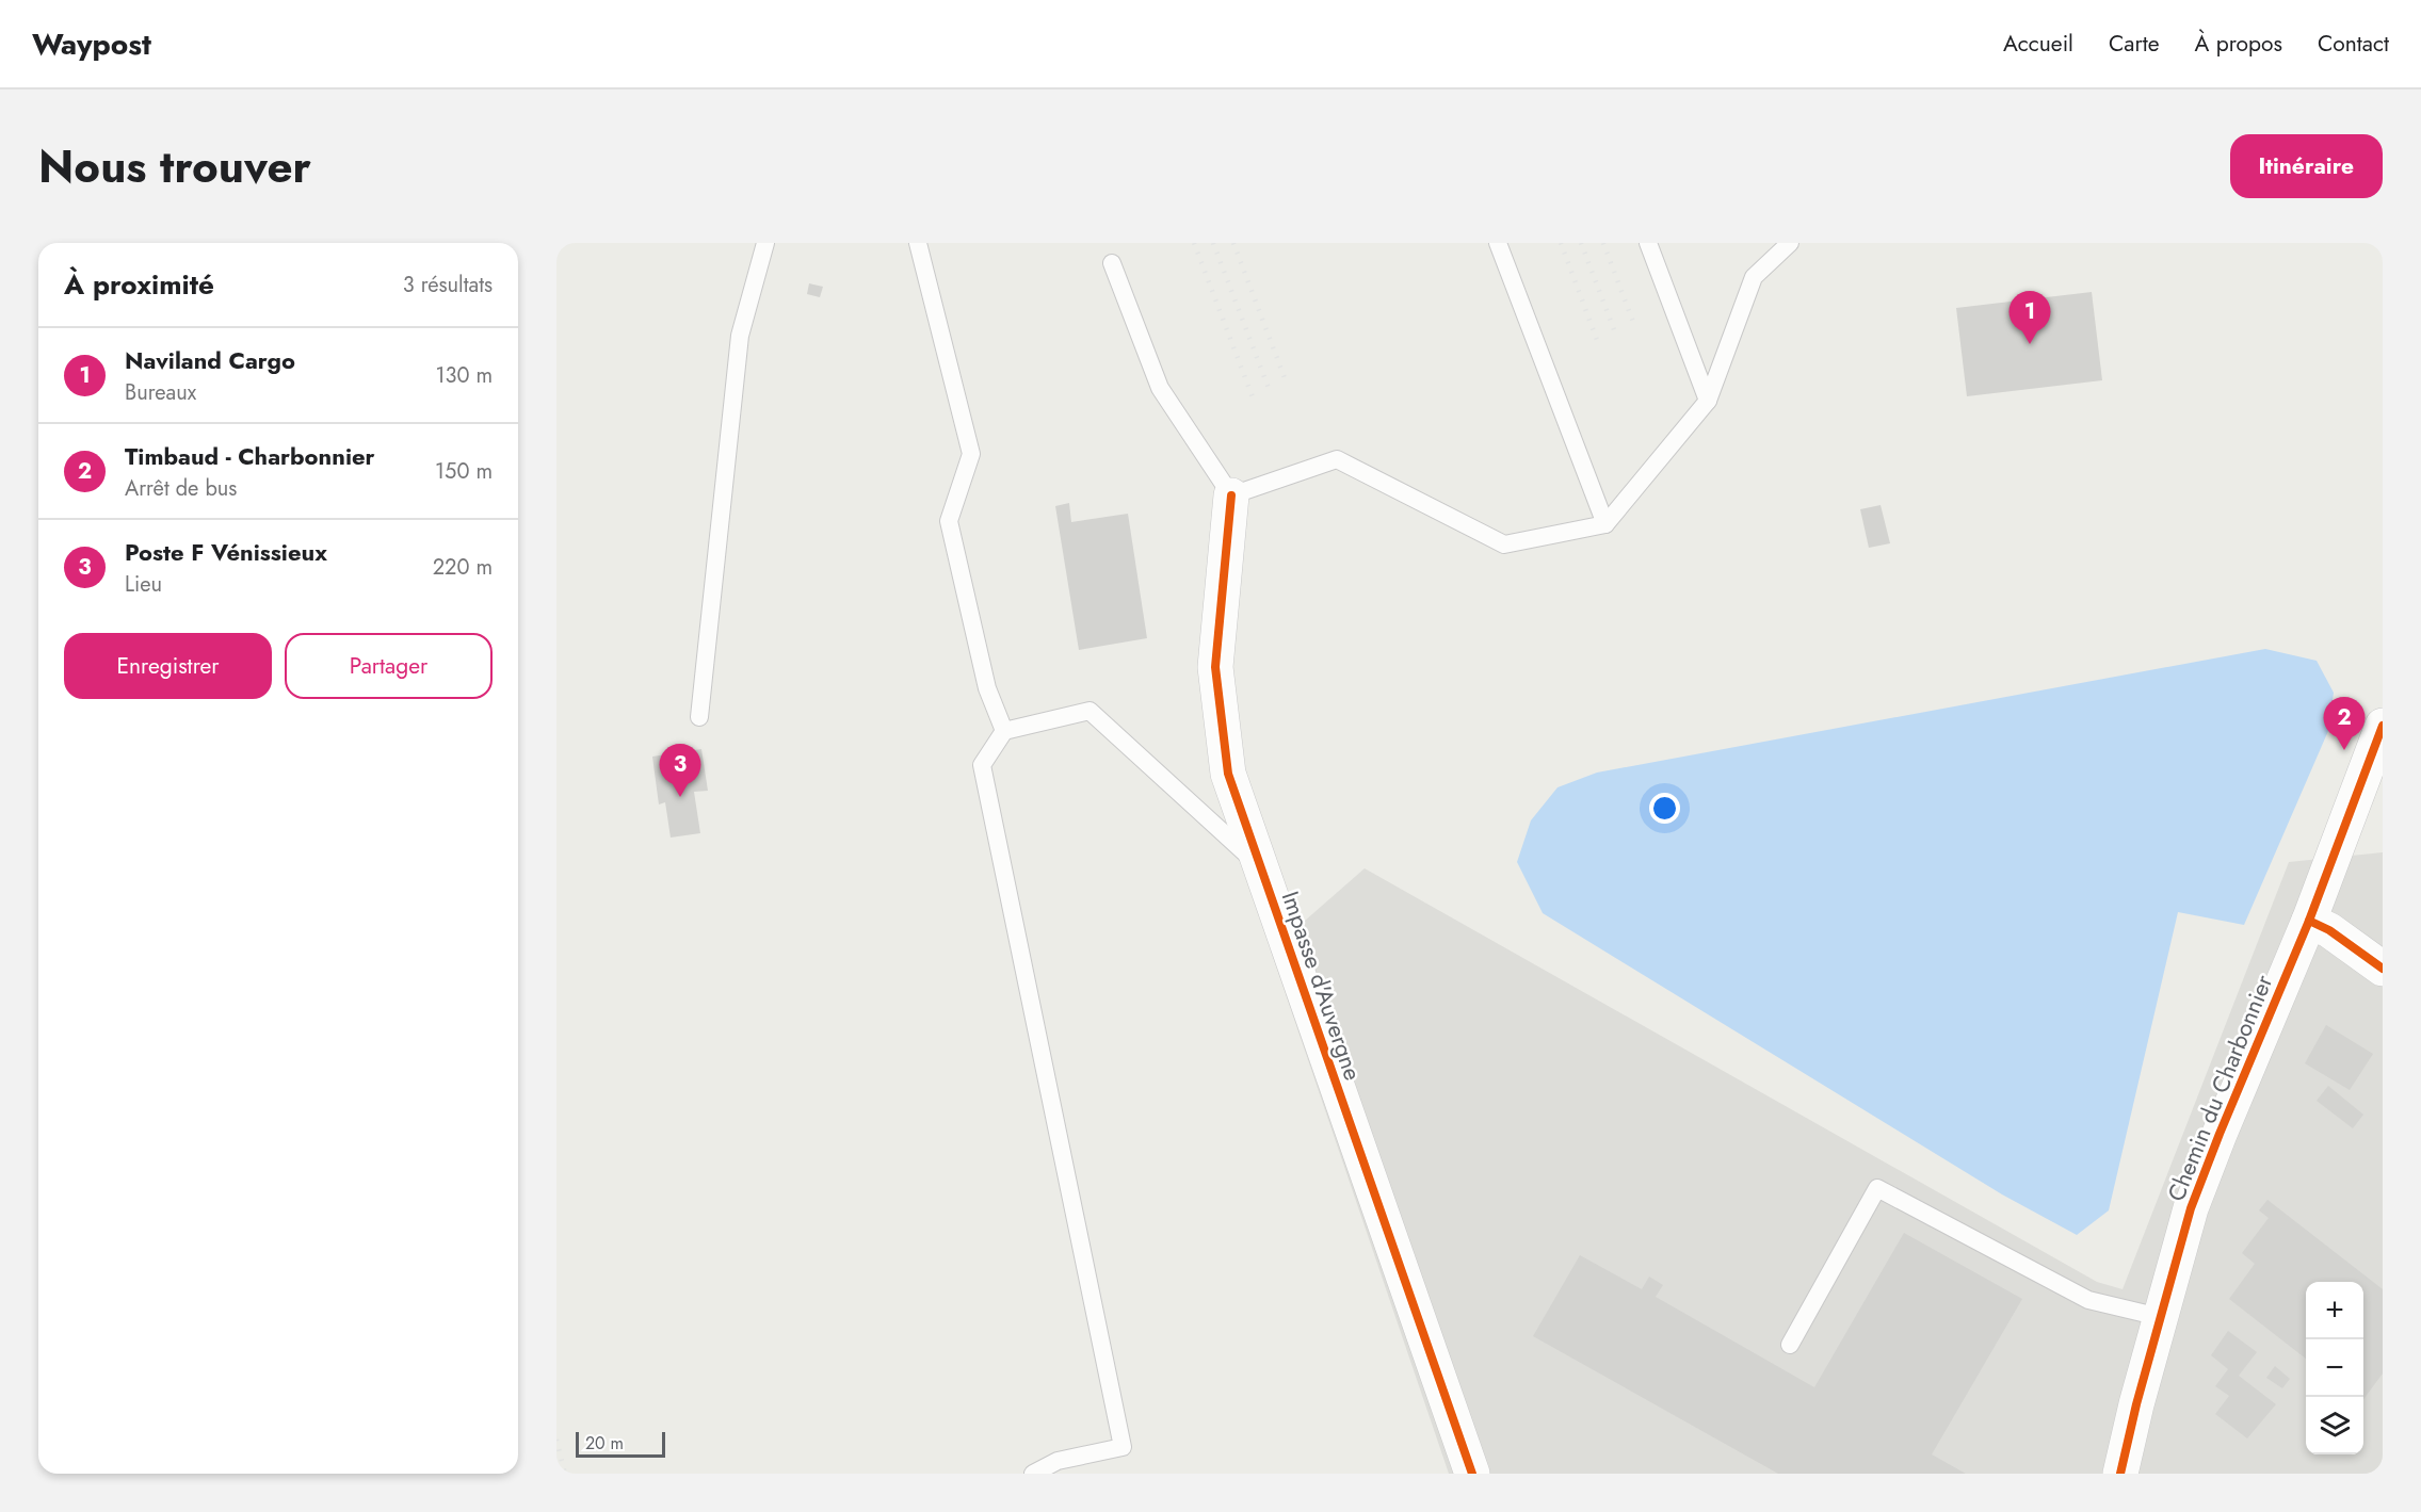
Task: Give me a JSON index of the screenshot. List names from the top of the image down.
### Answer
{
  "streets": {
    "street": ["Impasse d'Auvergne", "Chemin du Charbonnier"]
  },
  "scale_bar": "20 m",
  "page": {
    "header": "Waypost",
    "nav": [
      "Accueil",
      "Carte",
      "À propos",
      "Contact"
    ],
    "title": "Nous trouver",
    "buttons": [
      "Itinéraire",
      ["Enregistrer", "Partager"]
    ],
    "heading": ["À proximité", "3 résultats"],
    "pins": ["1", "2", "3"],
    "list": [
      {
        "mark": "1",
        "name": "Naviland Cargo",
        "note": "Bureaux",
        "value": "130 m"
      },
      {
        "mark": "2",
        "name": "Timbaud - Charbonnier",
        "note": "Arrêt de bus",
        "value": "150 m"
      },
      {
        "mark": "3",
        "name": "Poste F Vénissieux",
        "note": "Lieu",
        "value": "220 m"
      }
    ],
    "map_buttons": ["+", "−"],
    "scale": "20 m"
  }
}
